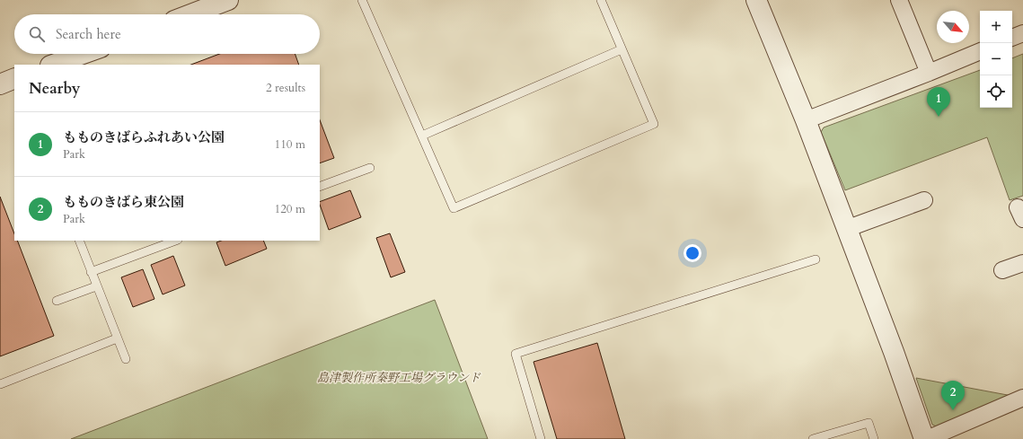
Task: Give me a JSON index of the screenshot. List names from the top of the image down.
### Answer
{
  "parks": ["島津製作所秦野工場グラウンド"],
  "north": "bottom right",
  "page": {
    "map_buttons": ["+", "−"],
    "search": "Search here",
    "heading": ["Nearby", "2 results"],
    "pins": ["1", "2"],
    "list": [
      {
        "mark": "1",
        "name": "もものきばらふれあい公園",
        "note": "Park",
        "value": "110 m"
      },
      {
        "mark": "2",
        "name": "もものきばら東公園",
        "note": "Park",
        "value": "120 m"
      }
    ]
  }
}
